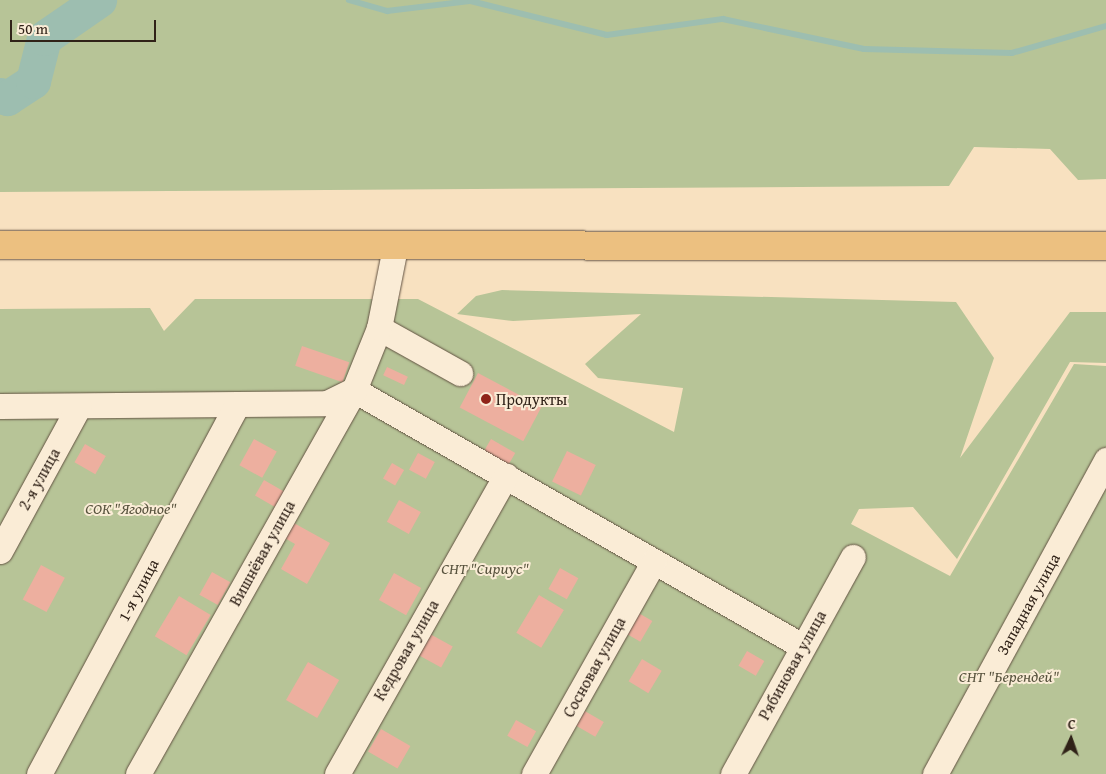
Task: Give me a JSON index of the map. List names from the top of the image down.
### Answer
{
  "streets": {
    "street": [
      "2-я улица",
      "Вишнёвая улица",
      "1-я улица",
      "Западная улица",
      "Кедровая улица",
      "Рябиновая улица",
      "Сосновая улица"
    ]
  },
  "parks": ["СОК \"Ягодное\"", "СНТ \"Сириус\"", "СНТ \"Берендей\""],
  "places": ["Продукты"],
  "scale_bar": "50 m",
  "north": "top"
}
